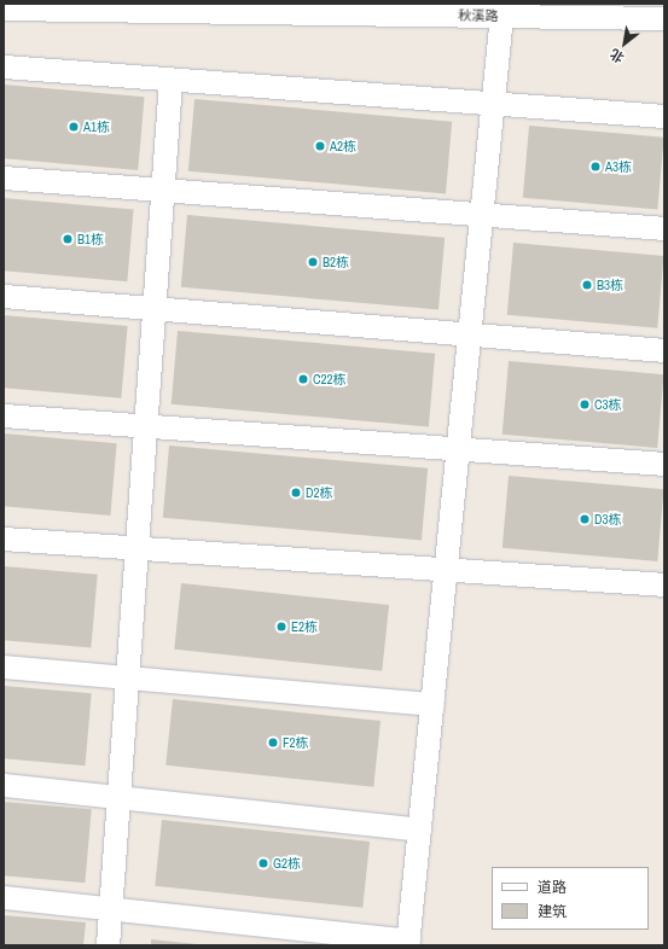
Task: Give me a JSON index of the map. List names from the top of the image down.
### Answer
{
  "streets": {
    "street": ["秋溪路"]
  },
  "places": [
    "A1栋",
    "A2栋",
    "A3栋",
    "B1栋",
    "B2栋",
    "B3栋",
    "C22栋",
    "C3栋",
    "D2栋",
    "D3栋",
    "E2栋",
    "F2栋",
    "G2栋"
  ],
  "legend": ["道路", "建筑"],
  "north": "bottom left"
}
